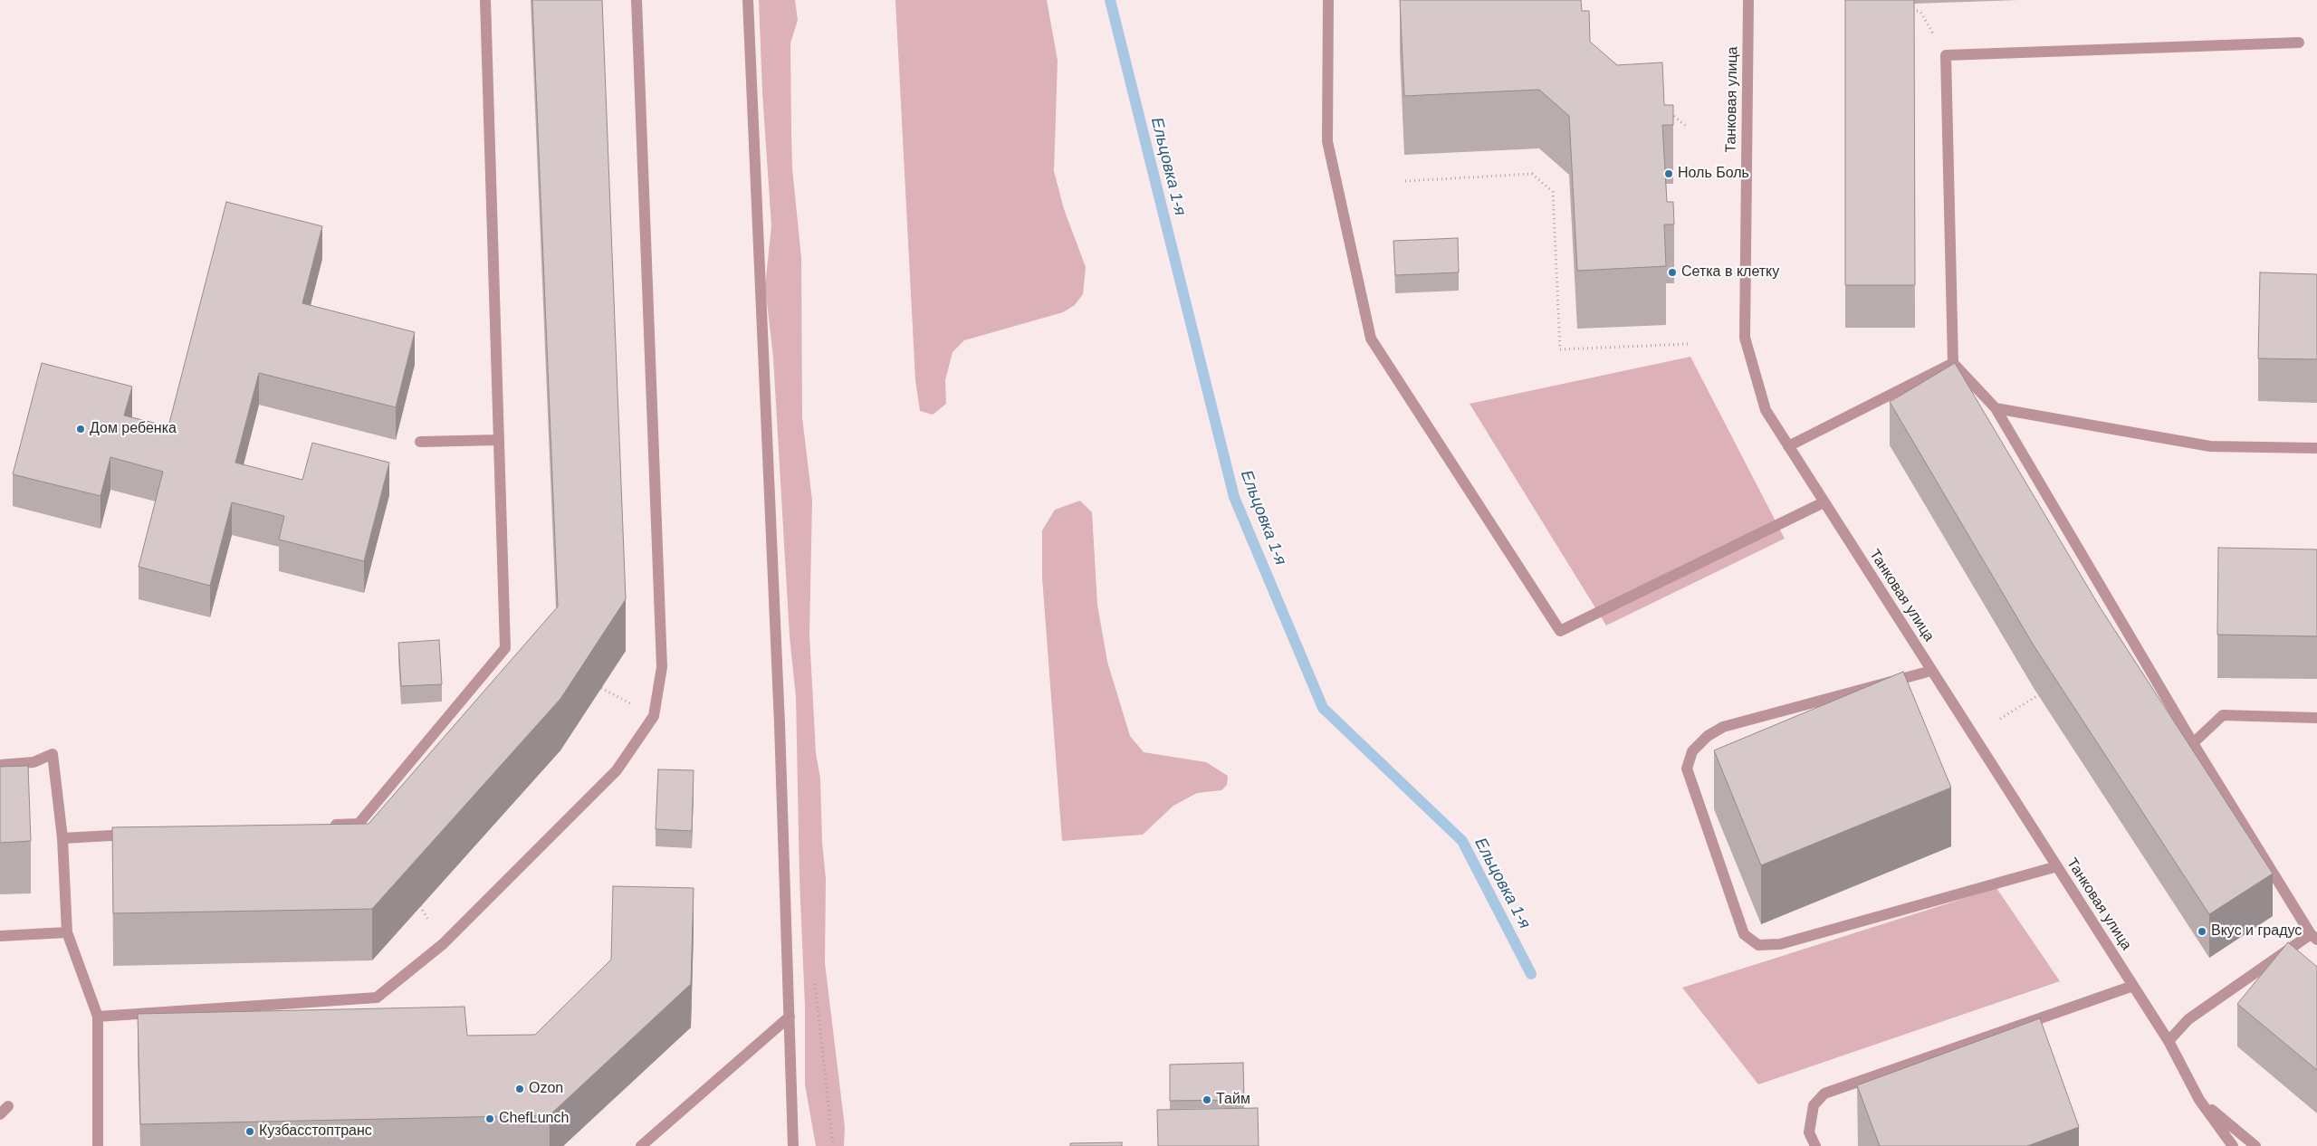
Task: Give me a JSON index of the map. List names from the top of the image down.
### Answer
{
  "streets": {
    "street": ["Танковая улица"]
  },
  "water": ["Ельцовка 1-я"],
  "places": [
    "Ноль Боль",
    "Сетка в клетку",
    "Дом ребенка",
    "Вкус и градус",
    "Ozon",
    "Тайм",
    "ChefLunch",
    "Кузбасстоптранс"
  ]
}
